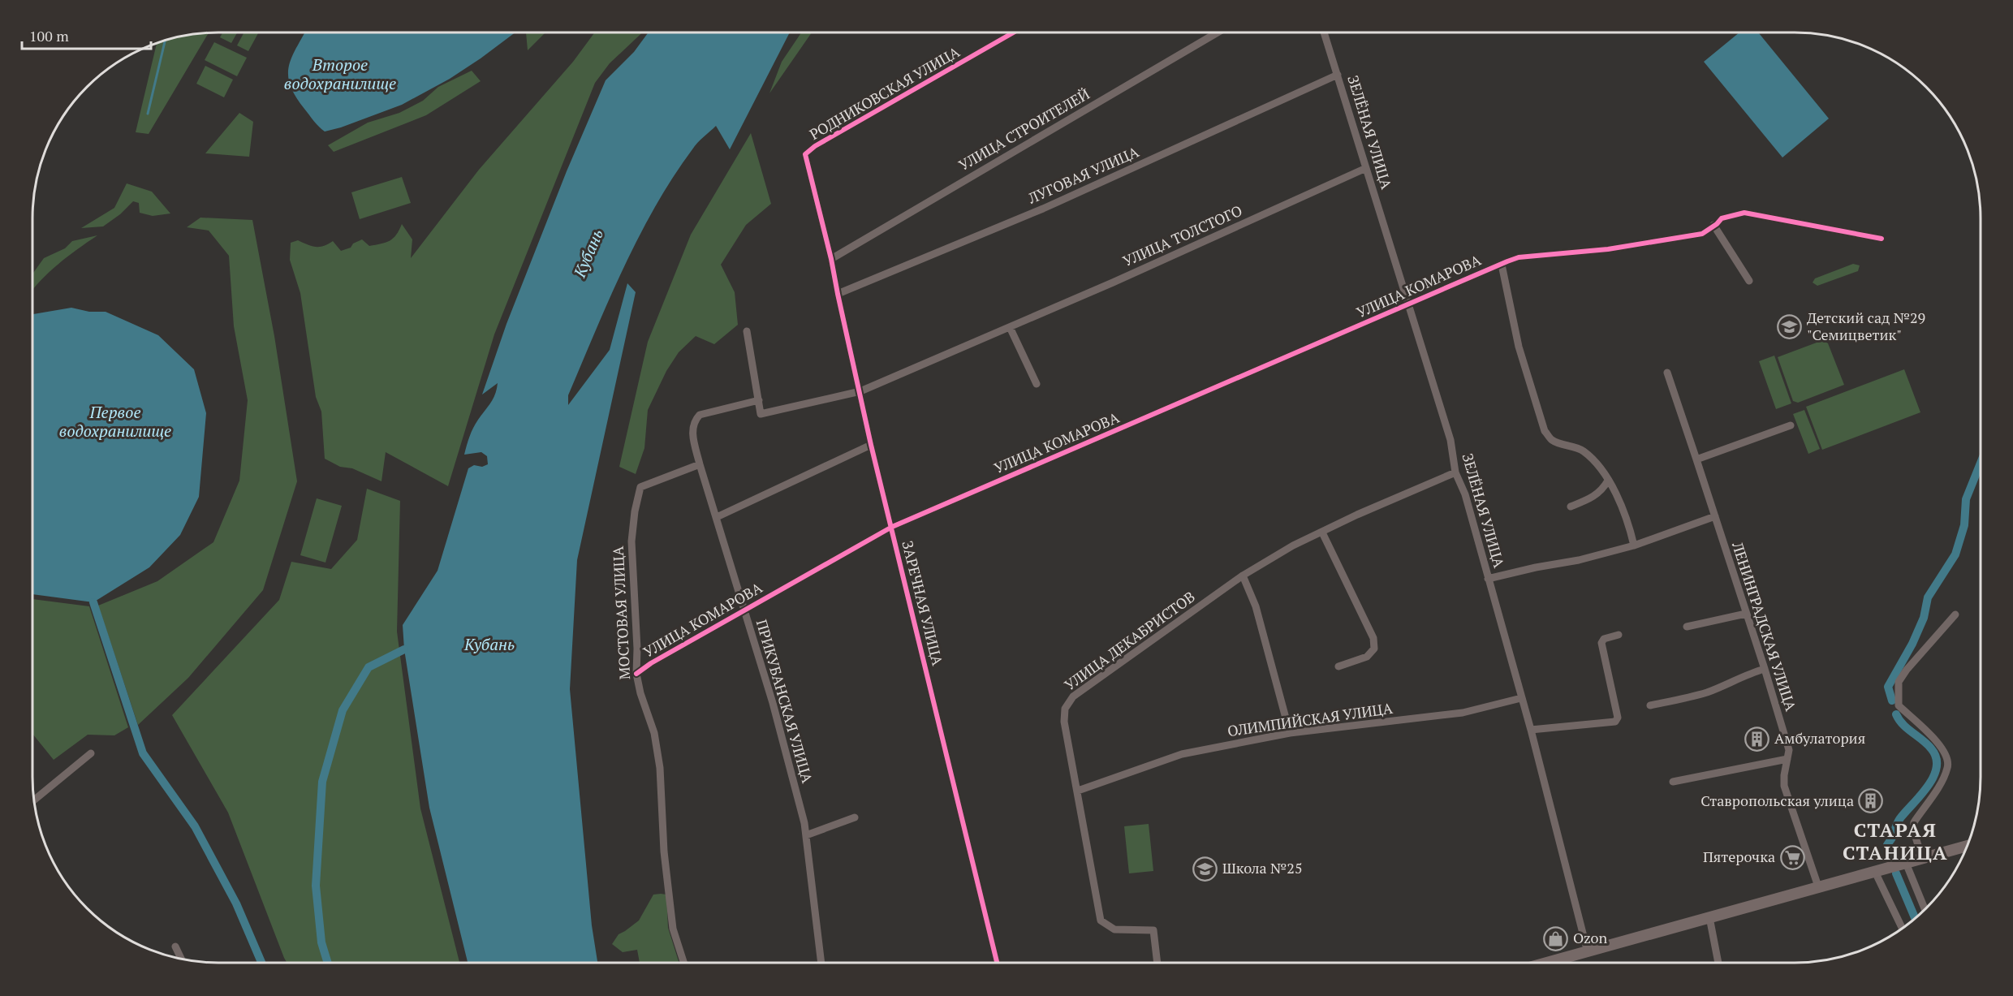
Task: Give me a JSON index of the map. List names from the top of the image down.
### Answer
{
  "streets": {
    "street": [
      "РОДНИКОВСКАЯ УЛИЦА",
      "УЛИЦА СТРОИТЕЛЕЙ",
      "ЗЕЛЁНАЯ УЛИЦА",
      "ЛУГОВАЯ УЛИЦА",
      "УЛИЦА ТОЛСТОГО",
      "УЛИЦА КОМАРОВА",
      "ЗАРЕЧНАЯ УЛИЦА",
      "МОСТОВАЯ УЛИЦА",
      "ЛЕНИНГРАДСКАЯ УЛИЦА",
      "УЛИЦА ДЕКАБРИСТОВ",
      "ПРИКУБАНСКАЯ УЛИЦА",
      "ОЛИМПИЙСКАЯ УЛИЦА"
    ]
  },
  "crossings": [
    ["РОДНИКОВСКАЯ УЛИЦА", "ЗАРЕЧНАЯ УЛИЦА"],
    ["УЛИЦА СТРОИТЕЛЕЙ", "ЗАРЕЧНАЯ УЛИЦА"],
    ["ЗЕЛЁНАЯ УЛИЦА", "ЛУГОВАЯ УЛИЦА"],
    ["ЗЕЛЁНАЯ УЛИЦА", "УЛИЦА ТОЛСТОГО"],
    ["ЗЕЛЁНАЯ УЛИЦА", "УЛИЦА КОМАРОВА"],
    ["ЗЕЛЁНАЯ УЛИЦА", "УЛИЦА ДЕКАБРИСТОВ"],
    ["ЗЕЛЁНАЯ УЛИЦА", "ОЛИМПИЙСКАЯ УЛИЦА"],
    ["ЛУГОВАЯ УЛИЦА", "ЗАРЕЧНАЯ УЛИЦА"],
    ["УЛИЦА ТОЛСТОГО", "ЗАРЕЧНАЯ УЛИЦА"],
    ["УЛИЦА ТОЛСТОГО", "ПРИКУБАНСКАЯ УЛИЦА"],
    ["УЛИЦА КОМАРОВА", "ЗАРЕЧНАЯ УЛИЦА"],
    ["УЛИЦА КОМАРОВА", "МОСТОВАЯ УЛИЦА"],
    ["УЛИЦА КОМАРОВА", "ПРИКУБАНСКАЯ УЛИЦА"],
    ["МОСТОВАЯ УЛИЦА", "ПРИКУБАНСКАЯ УЛИЦА"],
    ["УЛИЦА ДЕКАБРИСТОВ", "ОЛИМПИЙСКАЯ УЛИЦА"]
  ],
  "districts": ["СТАРАЯ СТАНИЦА"],
  "water": ["Второе водохранилище", "Кубань", "Первое водохранилище"],
  "places": {
    "school or university": ["Детский сад №29 \"Семицветик\"", "Школа №25"],
    "building": ["Амбулатория", "Ставропольская улица"],
    "supermarket": ["Пятерочка"],
    "shop": ["Ozon"]
  },
  "scale_bar": "100 m"
}
